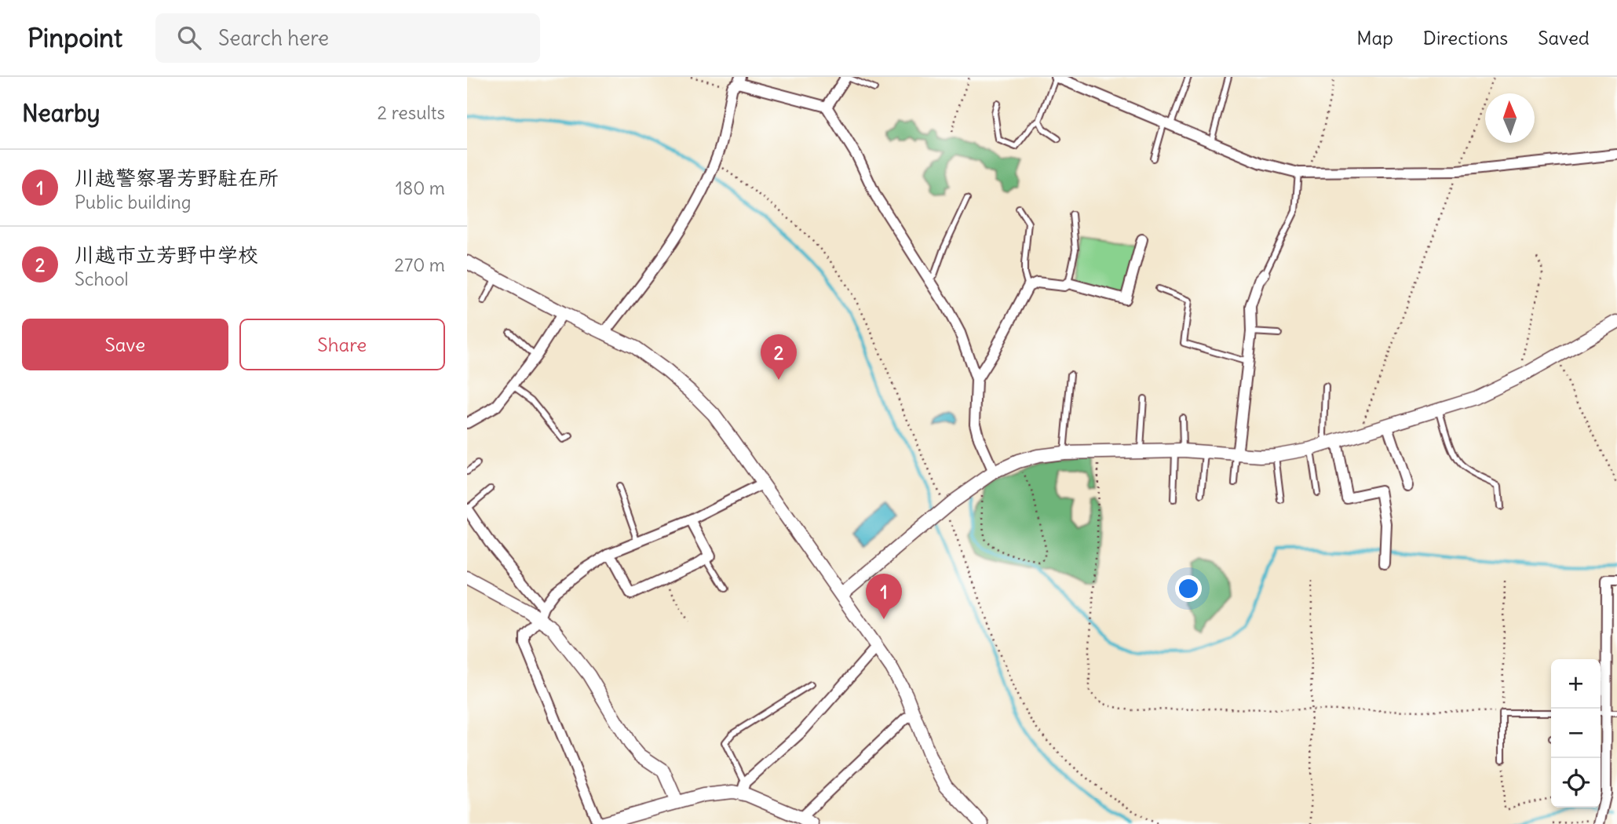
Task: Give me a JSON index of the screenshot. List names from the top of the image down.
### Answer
{
  "north": "top",
  "page": {
    "header": "Pinpoint",
    "search": "Search here",
    "nav": ["Map", "Directions", "Saved"],
    "heading": ["Nearby", "2 results"],
    "list": [
      {
        "mark": "1",
        "name": "川越警察署芳野駐在所",
        "note": "Public building",
        "value": "180 m"
      },
      {
        "mark": "2",
        "name": "川越市立芳野中学校",
        "note": "School",
        "value": "270 m"
      }
    ],
    "buttons": ["Save", "Share"],
    "pins": ["2", "1"],
    "map_buttons": ["+", "−"]
  }
}
